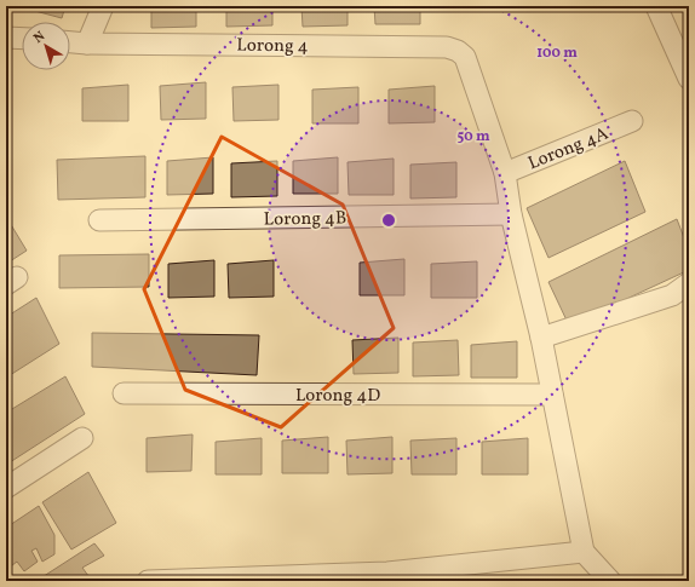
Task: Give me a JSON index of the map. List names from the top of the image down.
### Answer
{
  "streets": {
    "street": [
      "Lorong 4",
      "Lorong 4A",
      "Lorong 4B",
      "Lorong 4D"
    ]
  },
  "crossings": [
    ["Lorong 4", "Lorong 4A"]
  ],
  "north": "top left",
  "rings": ["100 m", "50 m"]
}
